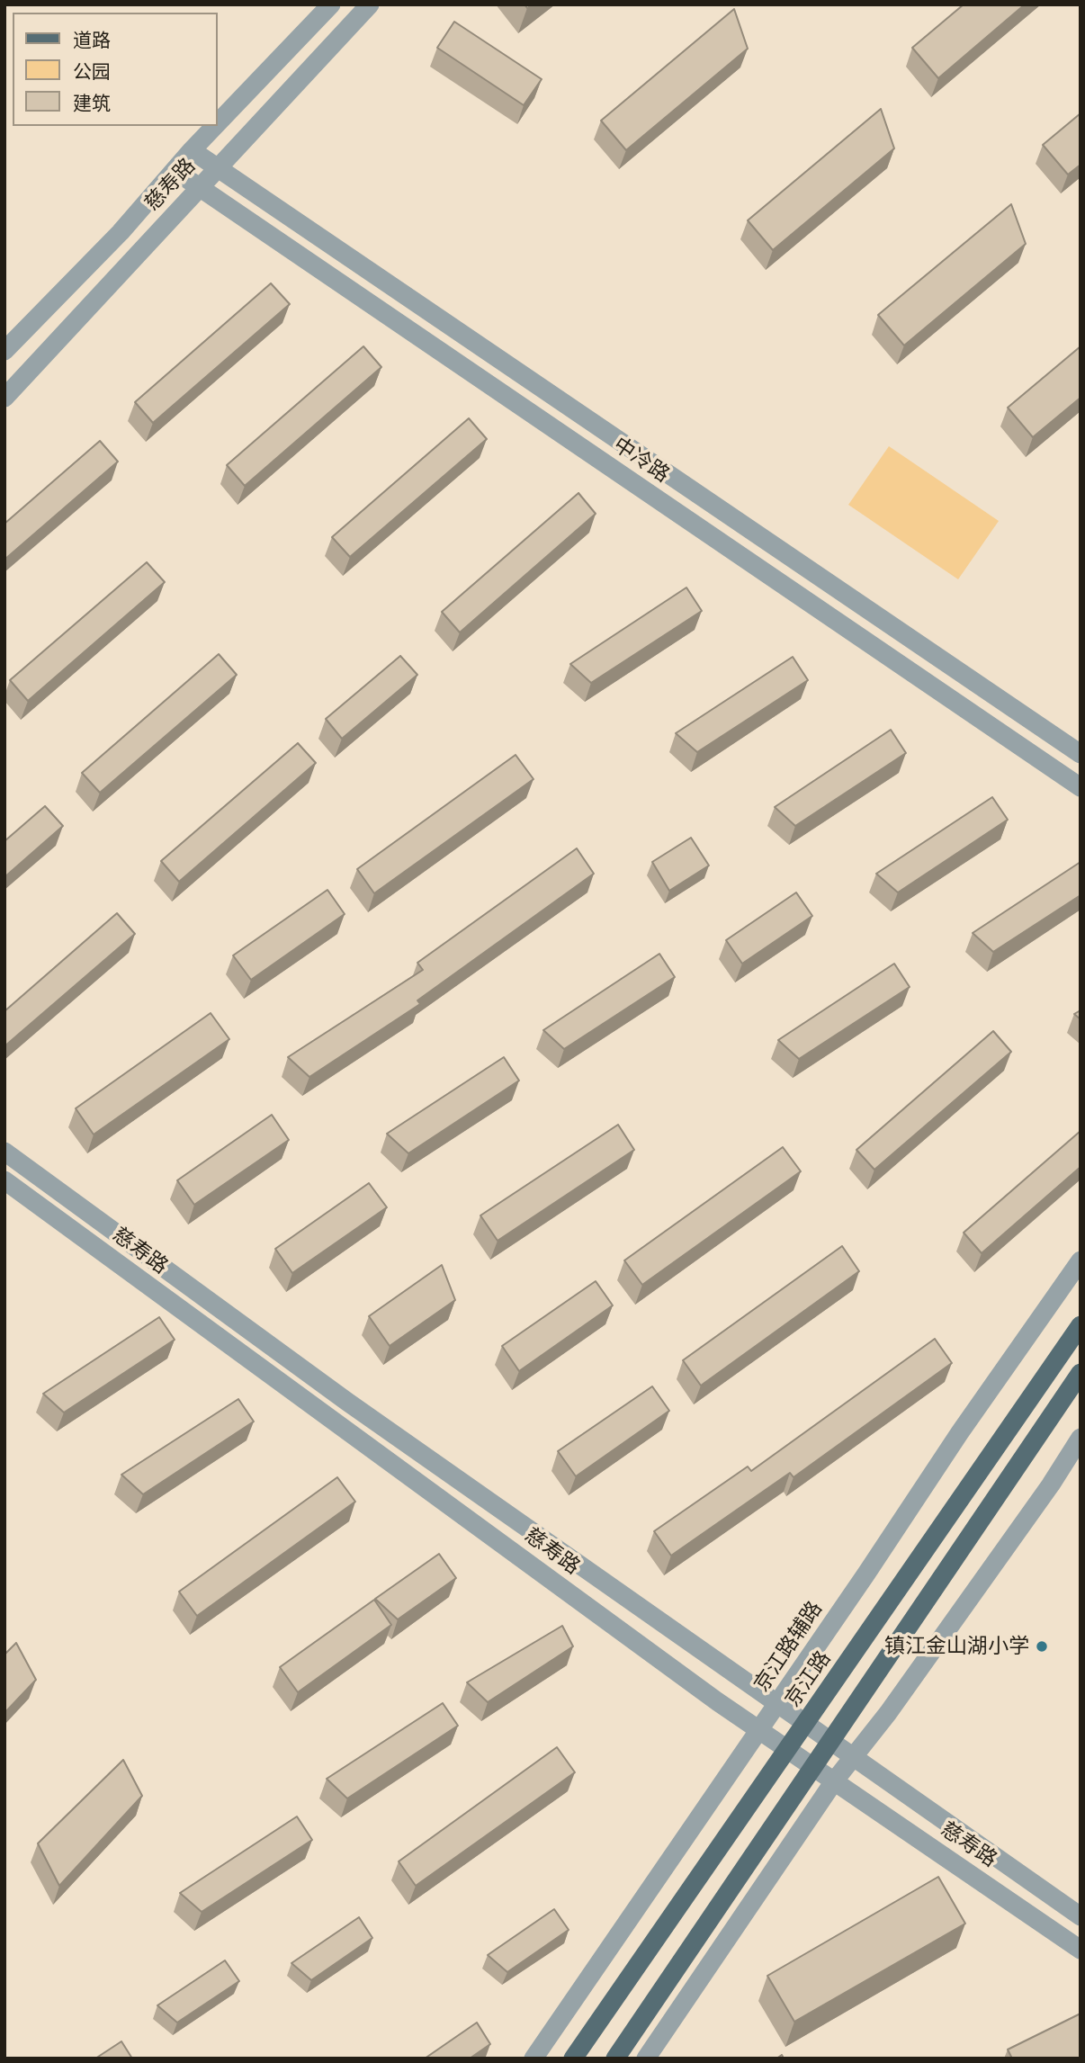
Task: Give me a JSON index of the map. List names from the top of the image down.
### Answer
{
  "streets": {
    "main road": ["京江路"],
    "street": ["慈寿路", "中冷路", "京江路辅路"]
  },
  "crossings": [
    ["慈寿路", "中冷路"],
    ["慈寿路", "京江路辅路"],
    ["慈寿路", "京江路"]
  ],
  "places": ["镇江金山湖小学"],
  "legend": ["道路", "公园", "建筑"]
}
